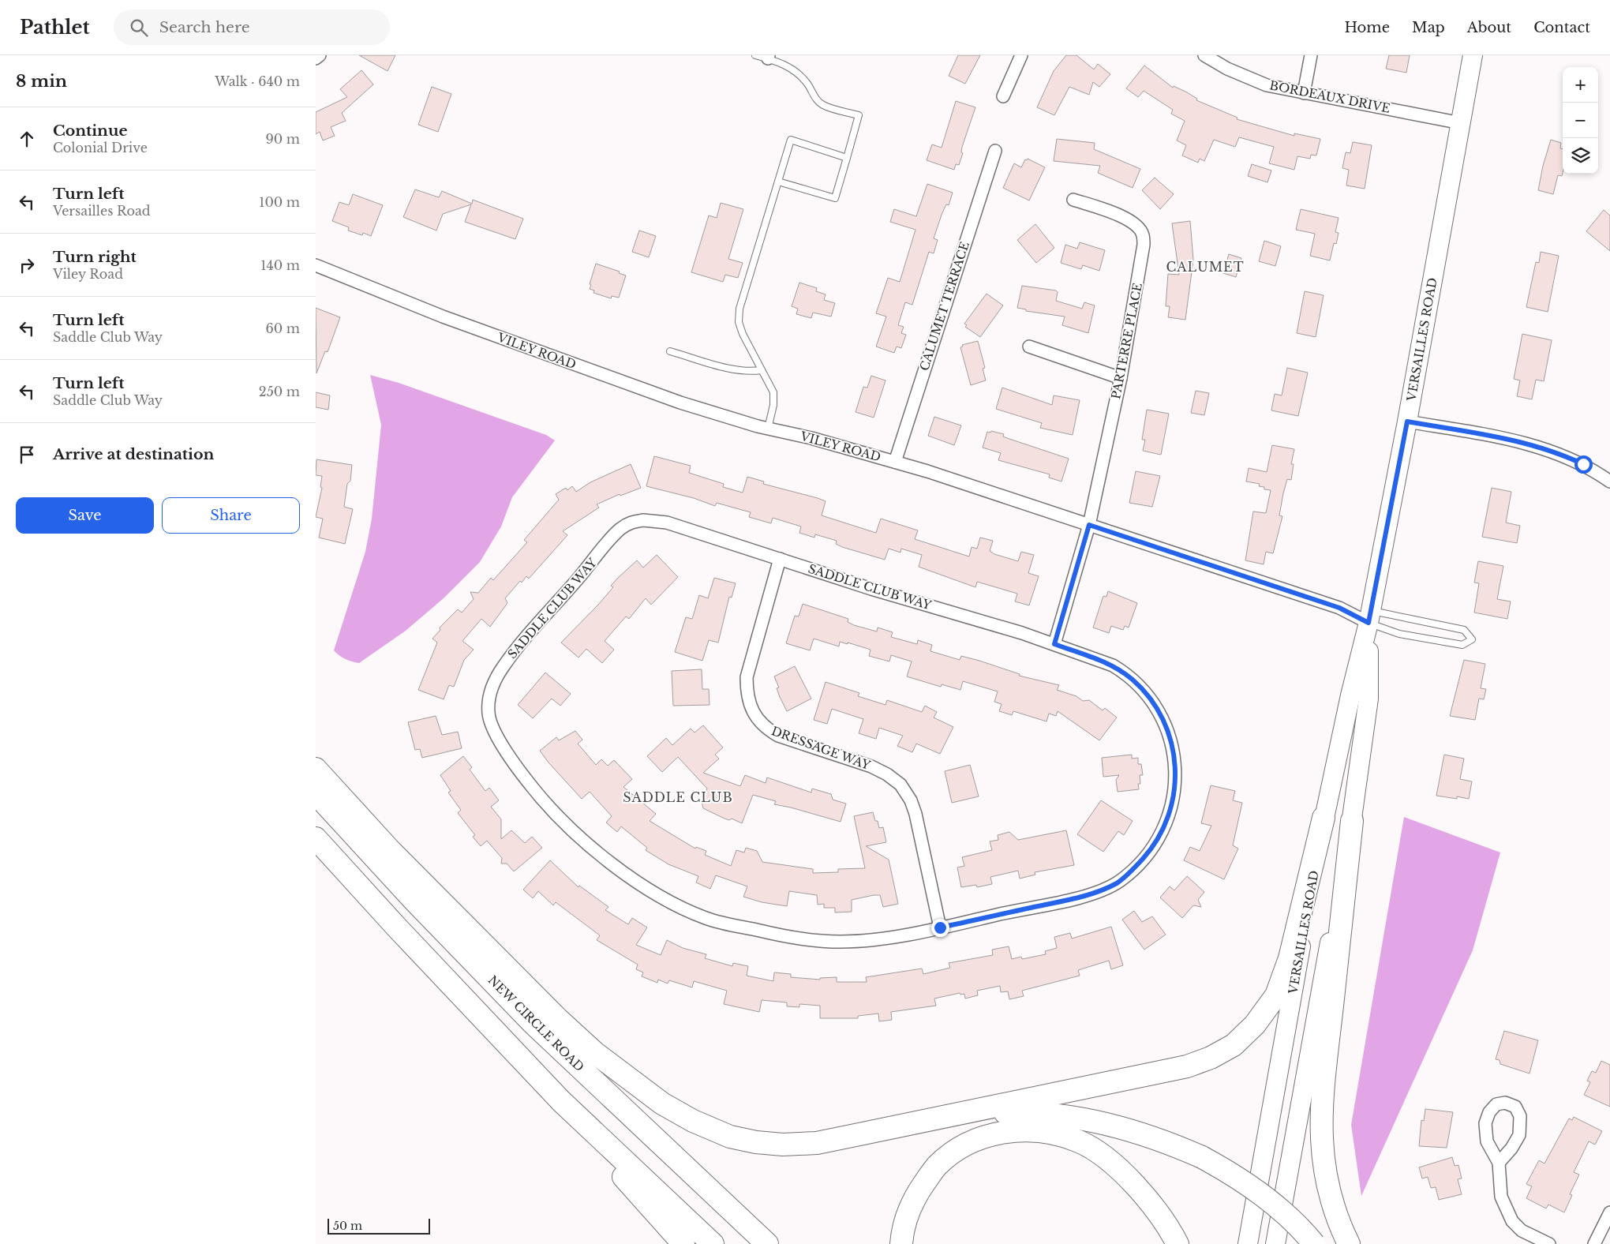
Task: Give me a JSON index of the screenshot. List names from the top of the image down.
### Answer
{
  "streets": {
    "highway": ["NEW CIRCLE ROAD"],
    "main road": ["VERSAILLES ROAD"],
    "street": [
      "BORDEAUX DRIVE",
      "CALUMET TERRACE",
      "PARTERRE PLACE",
      "VILEY ROAD",
      "SADDLE CLUB WAY",
      "DRESSAGE WAY"
    ]
  },
  "crossings": [
    ["BORDEAUX DRIVE", "VERSAILLES ROAD"],
    ["CALUMET TERRACE", "VILEY ROAD"],
    ["VERSAILLES ROAD", "VILEY ROAD"],
    ["PARTERRE PLACE", "VILEY ROAD"],
    ["SADDLE CLUB WAY", "DRESSAGE WAY"]
  ],
  "districts": ["CALUMET", "SADDLE CLUB"],
  "scale_bar": "50 m",
  "page": {
    "header": "Pathlet",
    "search": "Search here",
    "nav": [
      "Home",
      "Map",
      "About",
      "Contact"
    ],
    "heading": ["8 min", "Walk · 640 m"],
    "map_buttons": ["+", "−"],
    "list": [
      ["Continue", "Colonial Drive", "90 m"],
      ["Turn left", "Versailles Road", "100 m"],
      ["Turn right", "Viley Road", "140 m"],
      ["Turn left", "Saddle Club Way", "60 m"],
      ["Turn left", "Saddle Club Way", "250 m"],
      "Arrive at destination"
    ],
    "buttons": ["Save", "Share"],
    "scale": "50 m"
  }
}
